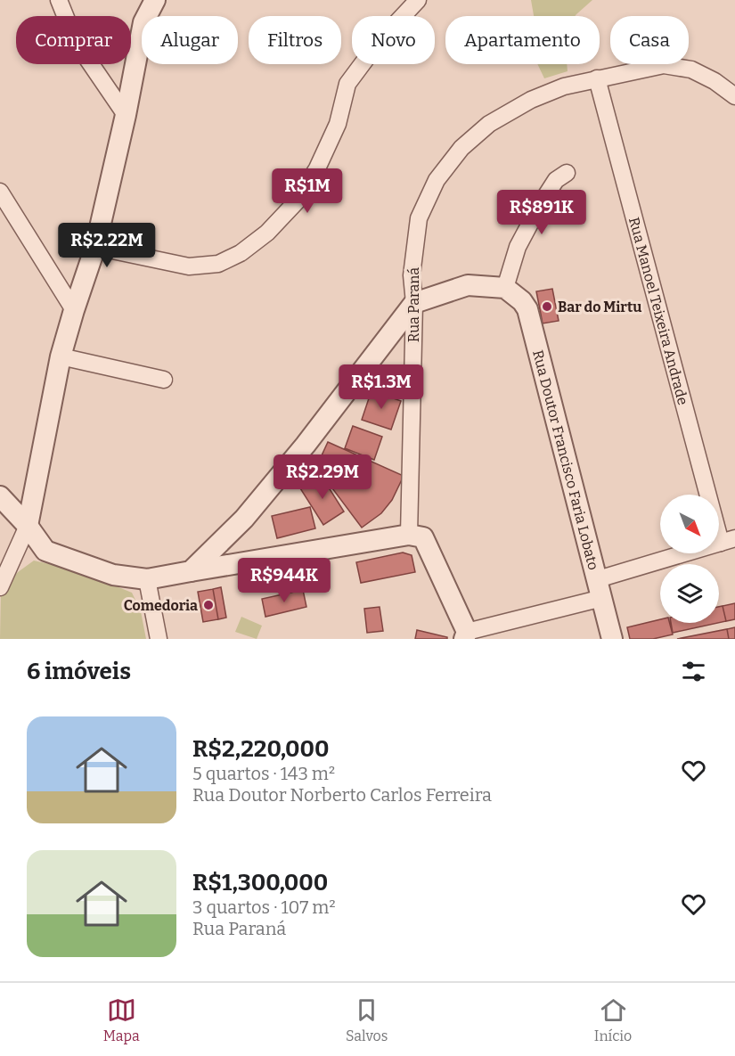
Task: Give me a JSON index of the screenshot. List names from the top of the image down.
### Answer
{
  "streets": {
    "street": ["Rua Paraná", "Rua Manoel Teixeira Andrade", "Rua Doutor Francisco Faria Lobato"]
  },
  "crossings": [
    ["Rua Paraná", "Rua Manoel Teixeira Andrade"]
  ],
  "places": ["Bar do Mirtu", "Comedoria"],
  "north": "bottom right",
  "page": {
    "chip": [
      "Comprar",
      "Alugar",
      "Filtros",
      "Novo",
      "Apartamento",
      "Casa"
    ],
    "price": [
      "R$1M",
      "R$891K",
      "R$2.22M",
      "R$1.3M",
      "R$2.29M",
      "R$944K"
    ],
    "heading": "6 imóveis",
    "list": [
      {
        "name": "R$2,220,000",
        "note": "5 quartos · 143 m² · Rua Doutor Norberto Carlos Ferreira"
      },
      {
        "name": "R$1,300,000",
        "note": "3 quartos · 107 m² · Rua Paraná"
      }
    ],
    "tabs": ["Mapa", "Salvos", "Início"]
  }
}
